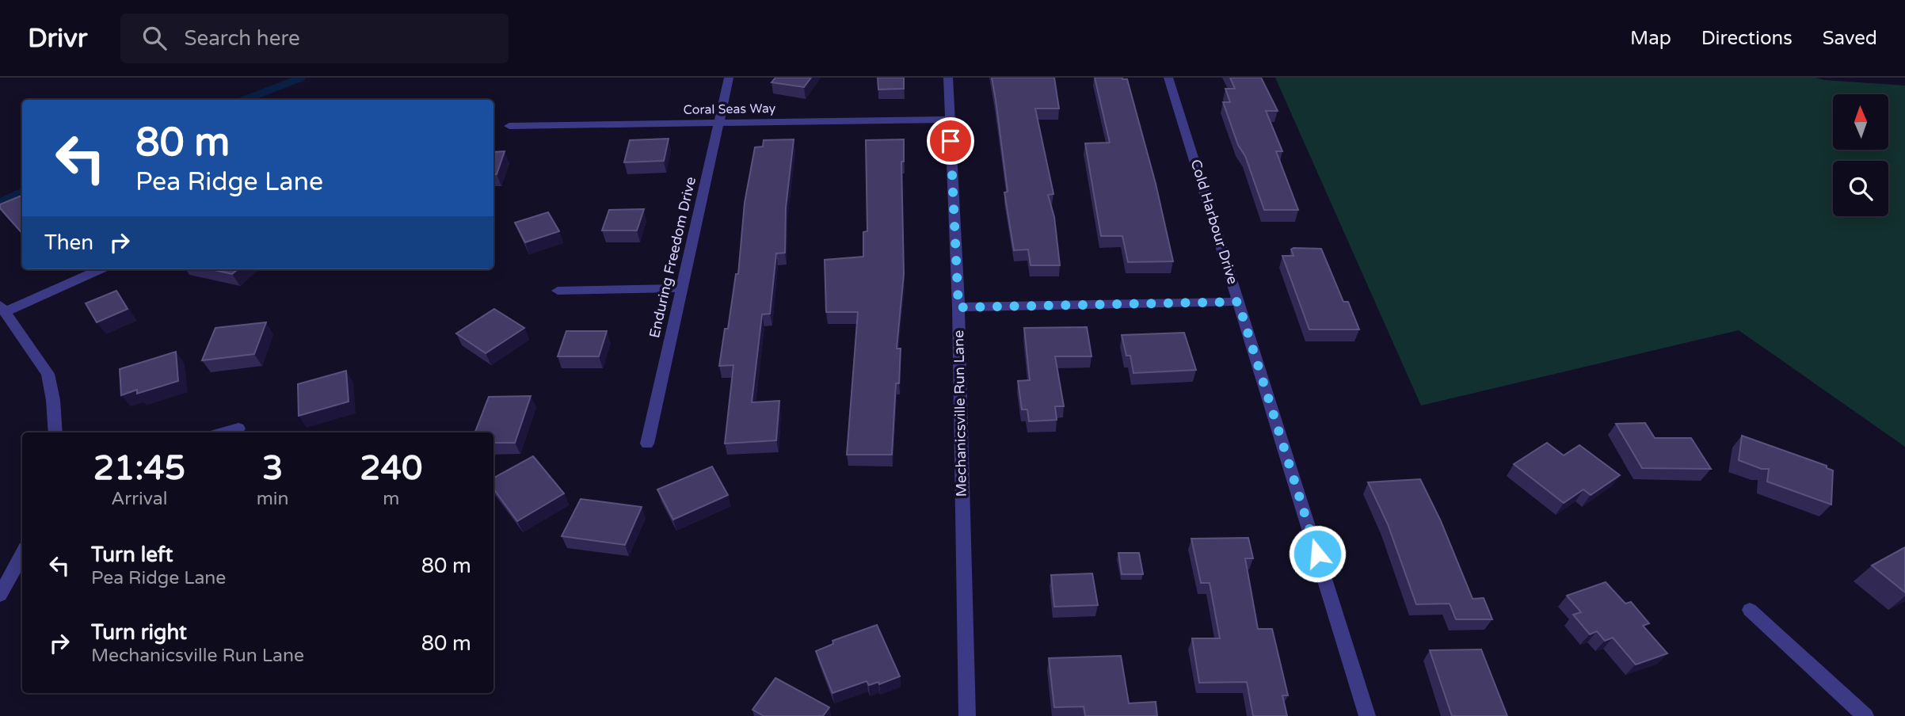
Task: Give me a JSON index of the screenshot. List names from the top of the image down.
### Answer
{
  "streets": {
    "street": [
      "Coral Seas Way",
      "Cold Harbour Drive",
      "Enduring Freedom Drive",
      "Mechanicsville Run Lane"
    ]
  },
  "crossings": [
    ["Coral Seas Way", "Enduring Freedom Drive"],
    ["Coral Seas Way", "Mechanicsville Run Lane"]
  ],
  "north": "top",
  "page": {
    "header": "Drivr",
    "search": "Search here",
    "nav": ["Map", "Directions", "Saved"],
    "turn": ["80 m", "Pea Ridge Lane"],
    "then": "Then",
    "eta": [
      "21:45",
      "Arrival",
      "3",
      "min",
      "240",
      "m"
    ],
    "list": [
      {
        "name": "Turn left",
        "note": "Pea Ridge Lane",
        "value": "80 m"
      },
      {
        "name": "Turn right",
        "note": "Mechanicsville Run Lane",
        "value": "80 m"
      }
    ]
  }
}
